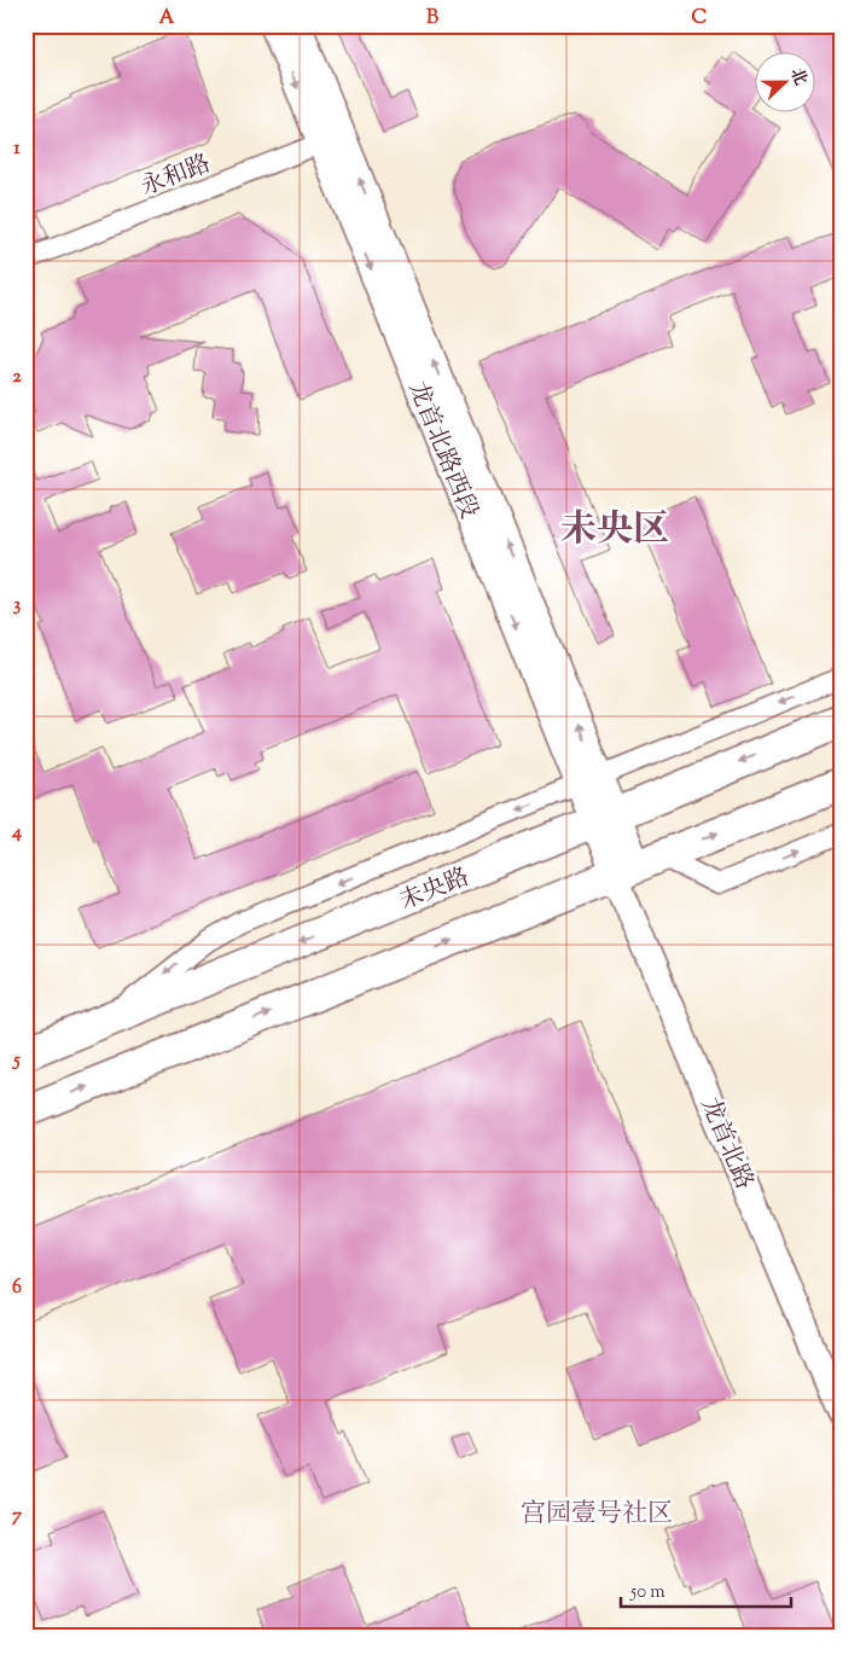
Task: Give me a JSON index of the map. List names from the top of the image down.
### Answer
{
  "streets": {
    "main road": ["未央路"],
    "street": ["永和路", "龙首北路西段", "龙首北路"]
  },
  "crossings": [
    ["永和路", "龙首北路西段"],
    ["龙首北路西段", "未央路"],
    ["龙首北路西段", "龙首北路"]
  ],
  "districts": ["未央区", "宫园壹号社区"],
  "scale_bar": "50 m",
  "north": "right",
  "grid": {
    "columns": ["A", "B", "C"],
    "rows": [
      "1",
      "2",
      "3",
      "4",
      "5",
      "6",
      "7"
    ]
  }
}
